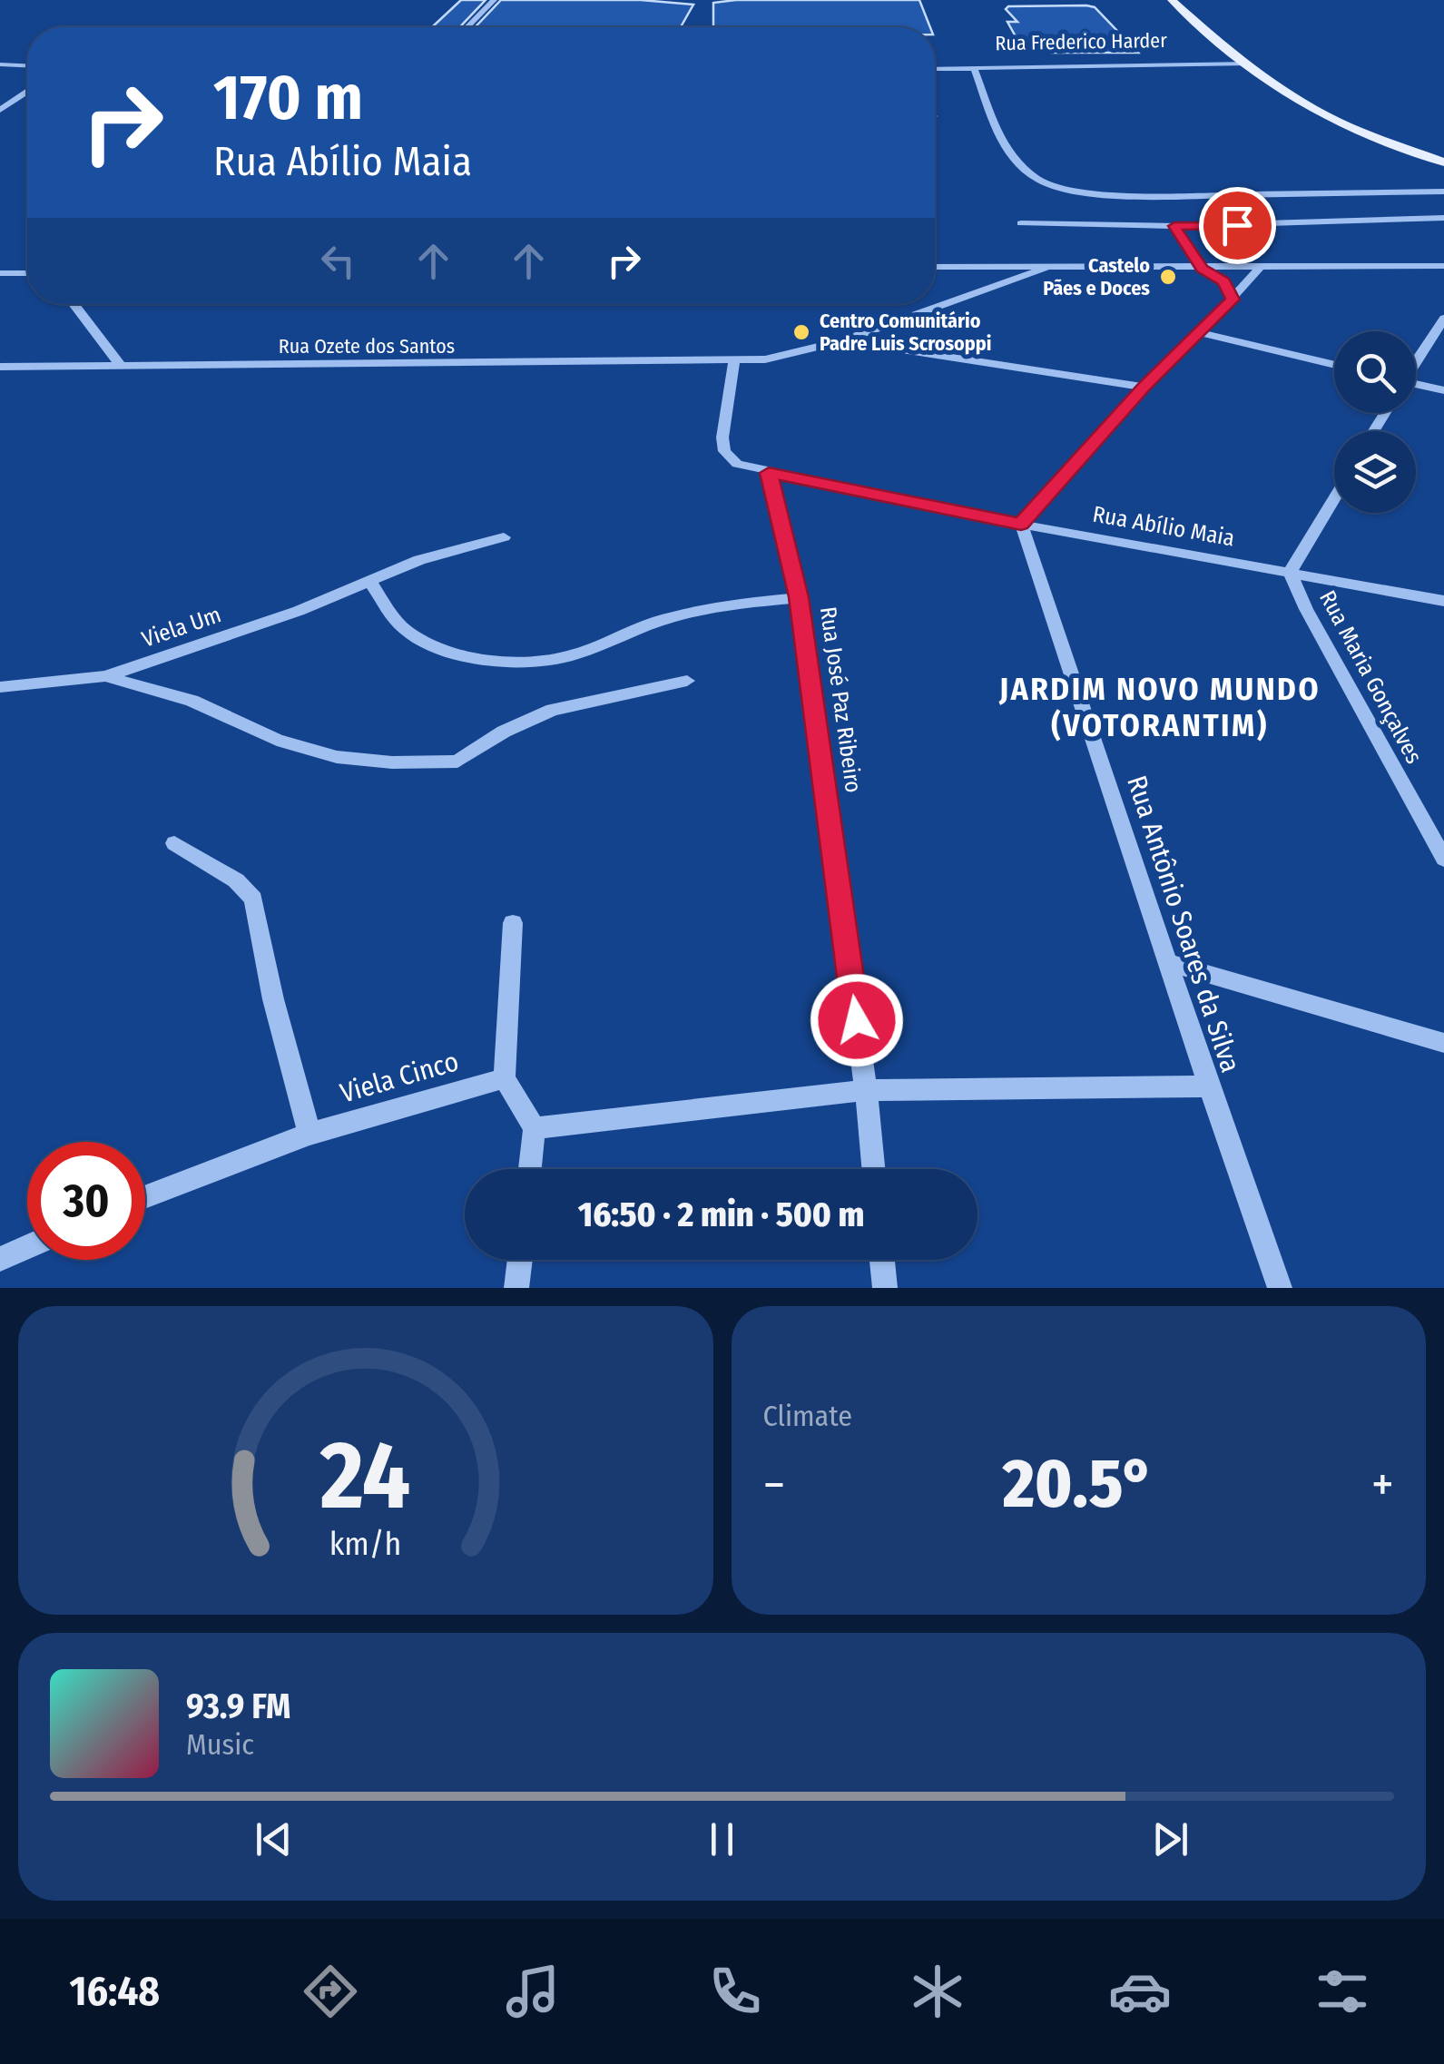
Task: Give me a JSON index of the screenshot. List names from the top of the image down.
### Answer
{
  "streets": {
    "street": [
      "Rua Frederico Harder",
      "Rua Ozete dos Santos",
      "Rua Abílio Maia",
      "Viela Um",
      "Rua Maria Gonçalves",
      "Rua José Paz Ribeiro",
      "Rua Antônio Soares da Silva",
      "Viela Cinco"
    ]
  },
  "crossings": [
    ["Rua Abílio Maia", "Rua Maria Gonçalves"],
    ["Rua Abílio Maia", "Rua José Paz Ribeiro"],
    ["Rua Abílio Maia", "Rua Antônio Soares da Silva"]
  ],
  "districts": ["JARDIM NOVO MUNDO (VOTORANTIM)"],
  "places": ["Castelo Pães e Doces", "Centro Comunitário Padre Luis Scrosoppi"],
  "page": {
    "turn": ["170 m", "Rua Abílio Maia"],
    "limit": "30",
    "trip": "16:50 · 2 min · 500 m",
    "tile": "Climate",
    "heat": ["−", "20.5°", "+"],
    "song": ["93.9 FM", "Music"],
    "tabs": "16:48",
    "gauge": ["24", "km/h"]
  }
}
